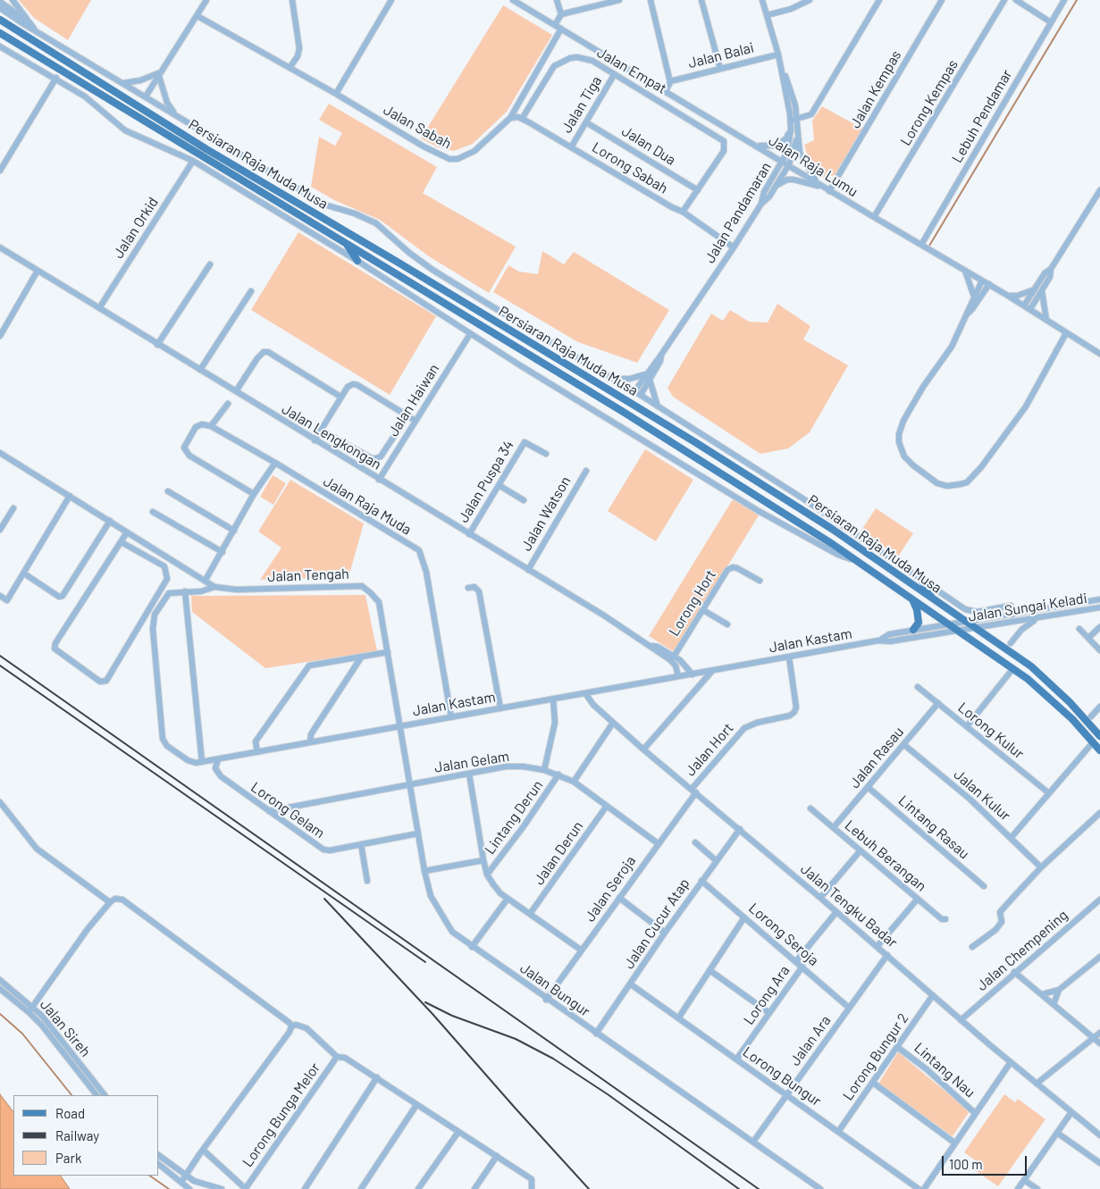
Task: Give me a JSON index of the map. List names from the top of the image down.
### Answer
{
  "streets": {
    "main road": ["Persiaran Raja Muda Musa"],
    "street": [
      "Jalan Balai",
      "Jalan Empat",
      "Jalan Kempas",
      "Lorong Kempas",
      "Jalan Tiga",
      "Lebuh Pendamar",
      "Jalan Sabah",
      "Jalan Dua",
      "Jalan Raja Lumu",
      "Lorong Sabah",
      "Jalan Pandamaran",
      "Jalan Orkid",
      "Jalan Haiwan",
      "Jalan Lengkongan",
      "Jalan Puspa 34",
      "Jalan Raja Muda",
      "Jalan Watson",
      "Jalan Tengah",
      "Lorong Hort",
      "Jalan Sungai Keladi",
      "Jalan Kastam",
      "Lorong Kulur",
      "Jalan Hort",
      "Jalan Rasau",
      "Jalan Gelam",
      "Jalan Kulur",
      "Lorong Gelam",
      "Lintang Derun",
      "Lintang Rasau",
      "Jalan Derun",
      "Lebuh Berangan",
      "Jalan Seroja",
      "Jalan Tengku Badar",
      "Jalan Cucur Atap",
      "Lorong Seroja",
      "Jalan Chempening",
      "Jalan Bungur",
      "Lorong Ara",
      "Jalan Sireh",
      "Jalan Ara",
      "Lorong Bungur 2",
      "Lintang Nau",
      "Lorong Bungur",
      "Lorong Bunga Melor"
    ]
  },
  "crossings": [
    ["Jalan Balai", "Jalan Pandamaran"],
    ["Jalan Empat", "Jalan Tiga"],
    ["Jalan Empat", "Jalan Dua"],
    ["Jalan Empat", "Lorong Sabah"],
    ["Jalan Kempas", "Jalan Raja Lumu"],
    ["Lorong Kempas", "Jalan Raja Lumu"],
    ["Jalan Tiga", "Jalan Dua"],
    ["Jalan Tiga", "Lorong Sabah"],
    ["Lebuh Pendamar", "Jalan Raja Lumu"],
    ["Jalan Sabah", "Jalan Raja Lumu"],
    ["Jalan Sabah", "Lorong Sabah"],
    ["Persiaran Raja Muda Musa", "Jalan Sungai Keladi"],
    ["Persiaran Raja Muda Musa", "Jalan Kastam"],
    ["Jalan Raja Lumu", "Jalan Pandamaran"],
    ["Lorong Sabah", "Jalan Pandamaran"],
    ["Jalan Orkid", "Jalan Lengkongan"],
    ["Jalan Haiwan", "Jalan Lengkongan"],
    ["Jalan Lengkongan", "Jalan Puspa 34"],
    ["Jalan Lengkongan", "Jalan Watson"],
    ["Jalan Lengkongan", "Lorong Hort"],
    ["Jalan Lengkongan", "Jalan Kastam"],
    ["Jalan Raja Muda", "Jalan Kastam"],
    ["Jalan Tengah", "Jalan Kastam"],
    ["Jalan Tengah", "Jalan Bungur"],
    ["Jalan Sungai Keladi", "Jalan Kastam"],
    ["Jalan Kastam", "Jalan Hort"],
    ["Jalan Kastam", "Lorong Gelam"],
    ["Jalan Kastam", "Jalan Tengku Badar"],
    ["Jalan Kastam", "Jalan Bungur"],
    ["Lorong Kulur", "Jalan Rasau"],
    ["Jalan Hort", "Jalan Seroja"],
    ["Jalan Hort", "Jalan Tengku Badar"],
    ["Jalan Rasau", "Jalan Kulur"],
    ["Jalan Rasau", "Lintang Rasau"],
    ["Jalan Rasau", "Lebuh Berangan"],
    ["Jalan Gelam", "Lorong Gelam"],
    ["Jalan Gelam", "Lintang Derun"],
    ["Jalan Gelam", "Jalan Derun"],
    ["Jalan Gelam", "Jalan Seroja"],
    ["Jalan Gelam", "Jalan Bungur"],
    ["Lorong Gelam", "Jalan Bungur"],
    ["Jalan Seroja", "Jalan Tengku Badar"],
    ["Jalan Seroja", "Jalan Bungur"],
    ["Jalan Tengku Badar", "Jalan Cucur Atap"],
    ["Jalan Tengku Badar", "Jalan Chempening"],
    ["Jalan Tengku Badar", "Jalan Ara"],
    ["Jalan Tengku Badar", "Lorong Bungur 2"],
    ["Jalan Cucur Atap", "Lorong Seroja"],
    ["Jalan Cucur Atap", "Jalan Bungur"],
    ["Jalan Cucur Atap", "Lorong Bungur"],
    ["Lorong Seroja", "Lorong Ara"],
    ["Lorong Seroja", "Jalan Ara"],
    ["Jalan Bungur", "Jalan Ara"],
    ["Lorong Ara", "Lorong Bungur"],
    ["Jalan Ara", "Lorong Bungur"],
    ["Lorong Bungur 2", "Lintang Nau"],
    ["Lorong Bungur 2", "Lorong Bungur"]
  ],
  "legend": ["Road", "Railway", "Park"],
  "scale_bar": "100 m"
}
